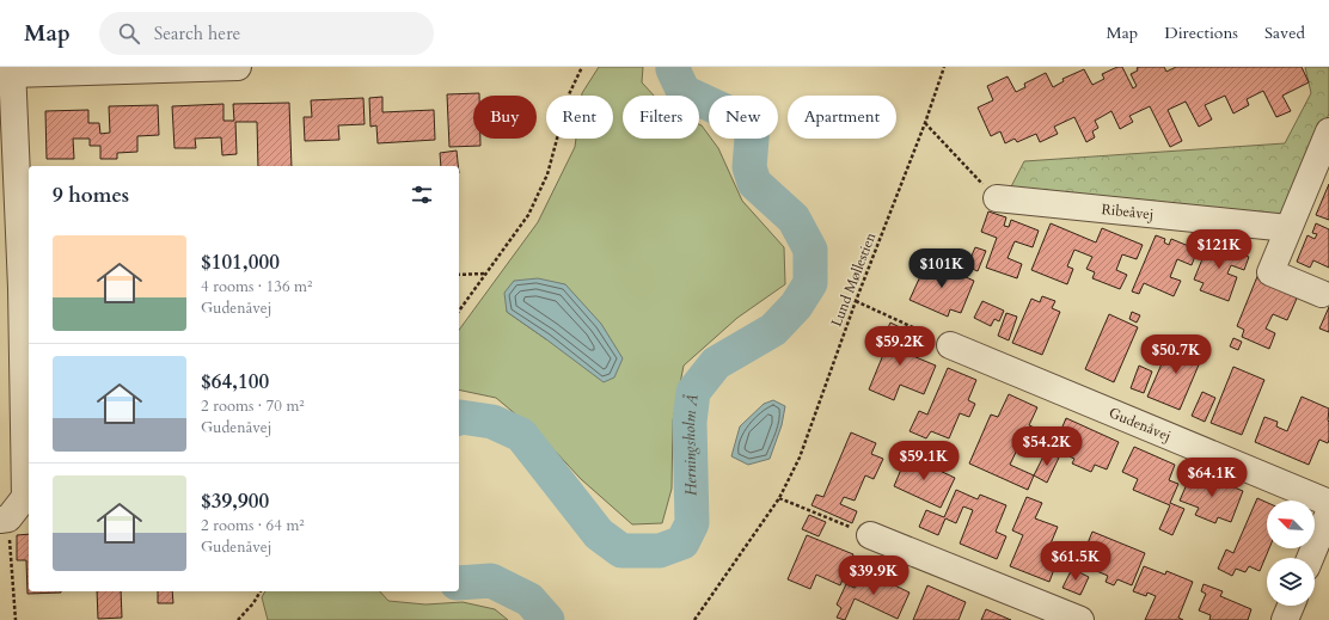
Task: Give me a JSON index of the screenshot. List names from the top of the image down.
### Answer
{
  "streets": {
    "street": ["Ribeåvej", "Gudenåvej"],
    "path": ["Lund Møllestien"]
  },
  "water": ["Herningsholm Å"],
  "north": "top left",
  "page": {
    "header": "Map",
    "search": "Search here",
    "nav": ["Map", "Directions", "Saved"],
    "chip": [
      "Buy",
      "Rent",
      "Filters",
      "New",
      "Apartment"
    ],
    "heading": "9 homes",
    "list": [
      {
        "name": "$101,000",
        "note": "4 rooms · 136 m² · Gudenåvej"
      },
      {
        "name": "$64,100",
        "note": "2 rooms · 70 m² · Gudenåvej"
      },
      {
        "name": "$39,900",
        "note": "2 rooms · 64 m² · Gudenåvej"
      }
    ],
    "price": [
      "$121K",
      "$101K",
      "$59.2K",
      "$50.7K",
      "$54.2K",
      "$59.1K",
      "$64.1K",
      "$61.5K",
      "$39.9K"
    ]
  }
}
